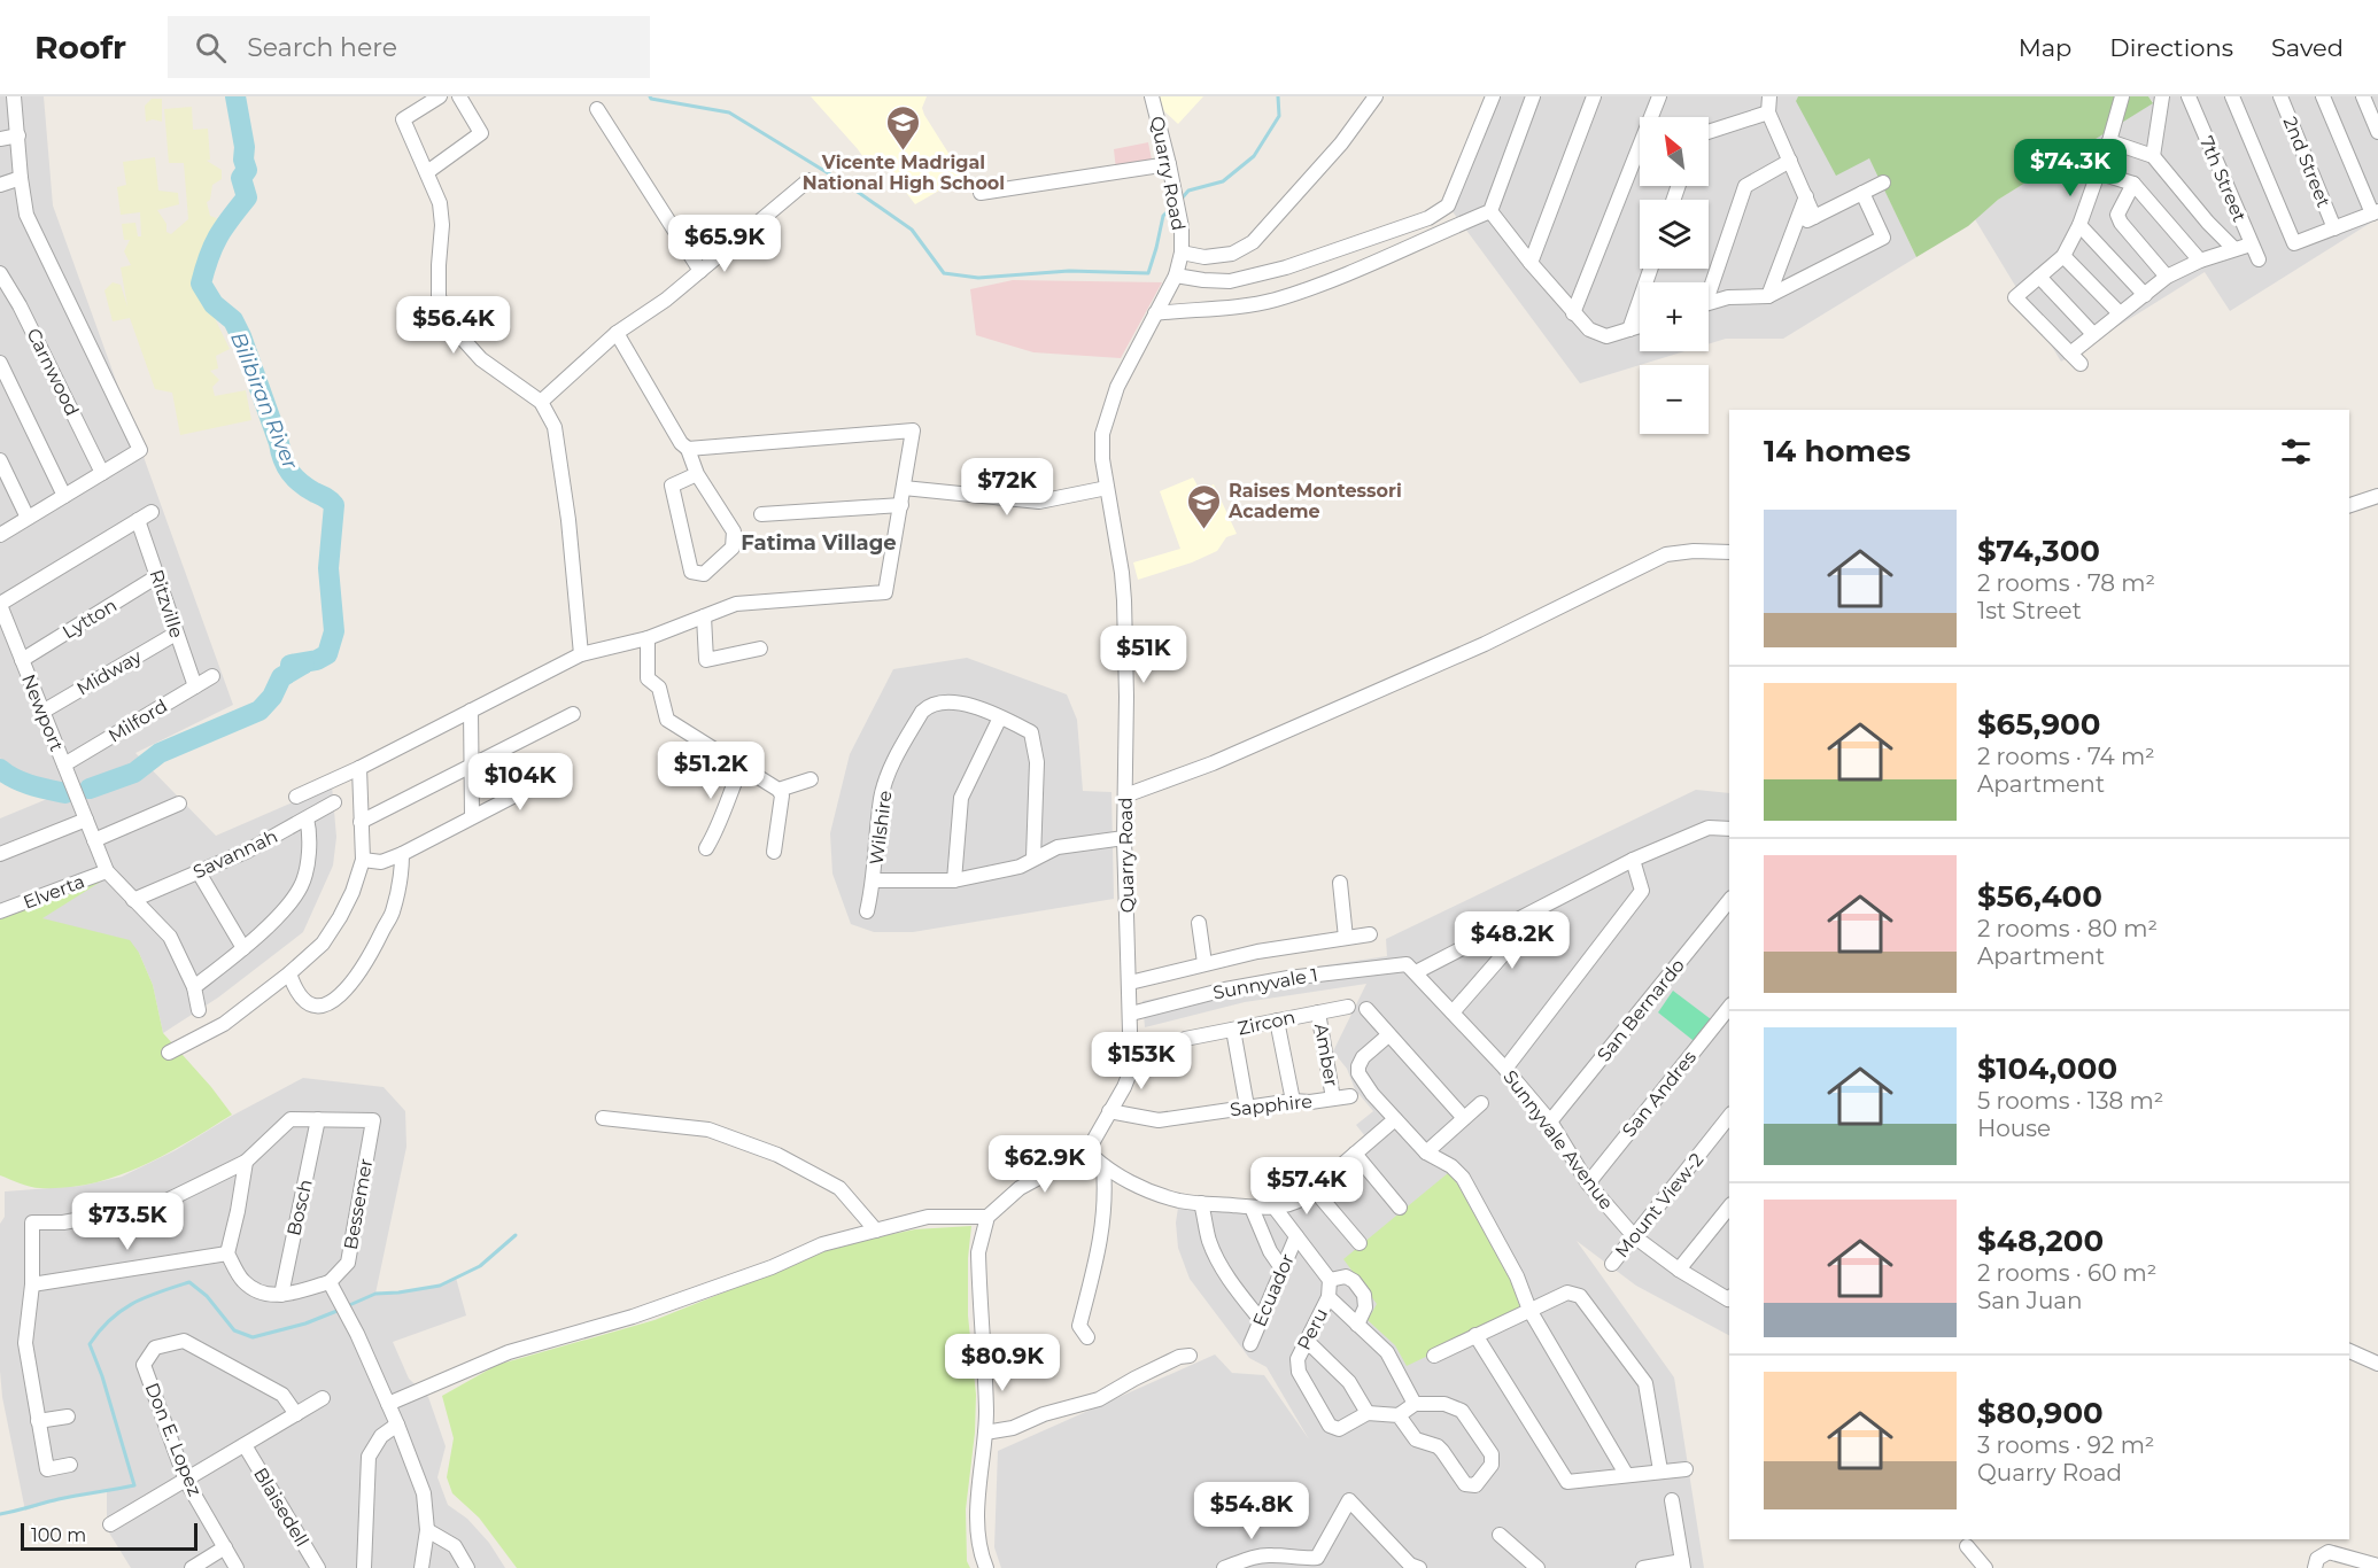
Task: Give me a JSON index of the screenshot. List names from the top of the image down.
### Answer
{
  "streets": {
    "street": [
      "2nd Street",
      "Quarry Road",
      "7th Street",
      "Carnwood",
      "Ritzville",
      "Lytton",
      "Midway",
      "Newport",
      "Milford",
      "Wilshire",
      "Savannah",
      "Elverta",
      "Sunnyvale 1",
      "San Bernardo",
      "Zircon",
      "Amber",
      "San Andres",
      "Sapphire",
      "Sunnyvale Avenue",
      "Bessemer",
      "Mount View-2",
      "Bosch",
      "Ecuador",
      "Peru",
      "Don E. Lopez",
      "Blaisedell"
    ]
  },
  "crossings": [
    ["Quarry Road", "Sunnyvale 1"],
    ["Quarry Road", "Sapphire"],
    ["Ritzville", "Lytton"],
    ["Ritzville", "Midway"],
    ["Ritzville", "Milford"],
    ["Lytton", "Newport"],
    ["Midway", "Newport"],
    ["Newport", "Milford"],
    ["Newport", "Elverta"],
    ["Sunnyvale 1", "Sunnyvale Avenue"],
    ["San Bernardo", "Sunnyvale Avenue"],
    ["Zircon", "Amber"],
    ["Amber", "Sapphire"],
    ["San Andres", "Sunnyvale Avenue"],
    ["Sunnyvale Avenue", "Mount View-2"],
    ["Bessemer", "Bosch"]
  ],
  "districts": ["Fatima Village"],
  "water": ["Bilibiran River"],
  "places": {
    "school or university": ["Vicente Madrigal National High School", "Raises Montessori Academe"]
  },
  "scale_bar": "100 m",
  "north": "top left",
  "page": {
    "header": "Roofr",
    "search": "Search here",
    "nav": ["Map", "Directions", "Saved"],
    "map_buttons": ["+", "−"],
    "price": [
      "$74.3K",
      "$65.9K",
      "$56.4K",
      "$72K",
      "$51K",
      "$51.2K",
      "$104K",
      "$48.2K",
      "$153K",
      "$62.9K",
      "$57.4K",
      "$73.5K",
      "$80.9K",
      "$54.8K"
    ],
    "heading": "14 homes",
    "list": [
      {
        "name": "$74,300",
        "note": "2 rooms · 78 m² · 1st Street"
      },
      {
        "name": "$65,900",
        "note": "2 rooms · 74 m² · Apartment"
      },
      {
        "name": "$56,400",
        "note": "2 rooms · 80 m² · Apartment"
      },
      {
        "name": "$104,000",
        "note": "5 rooms · 138 m² · House"
      },
      {
        "name": "$48,200",
        "note": "2 rooms · 60 m² · San Juan"
      },
      {
        "name": "$80,900",
        "note": "3 rooms · 92 m² · Quarry Road"
      }
    ],
    "scale": "100 m"
  }
}
